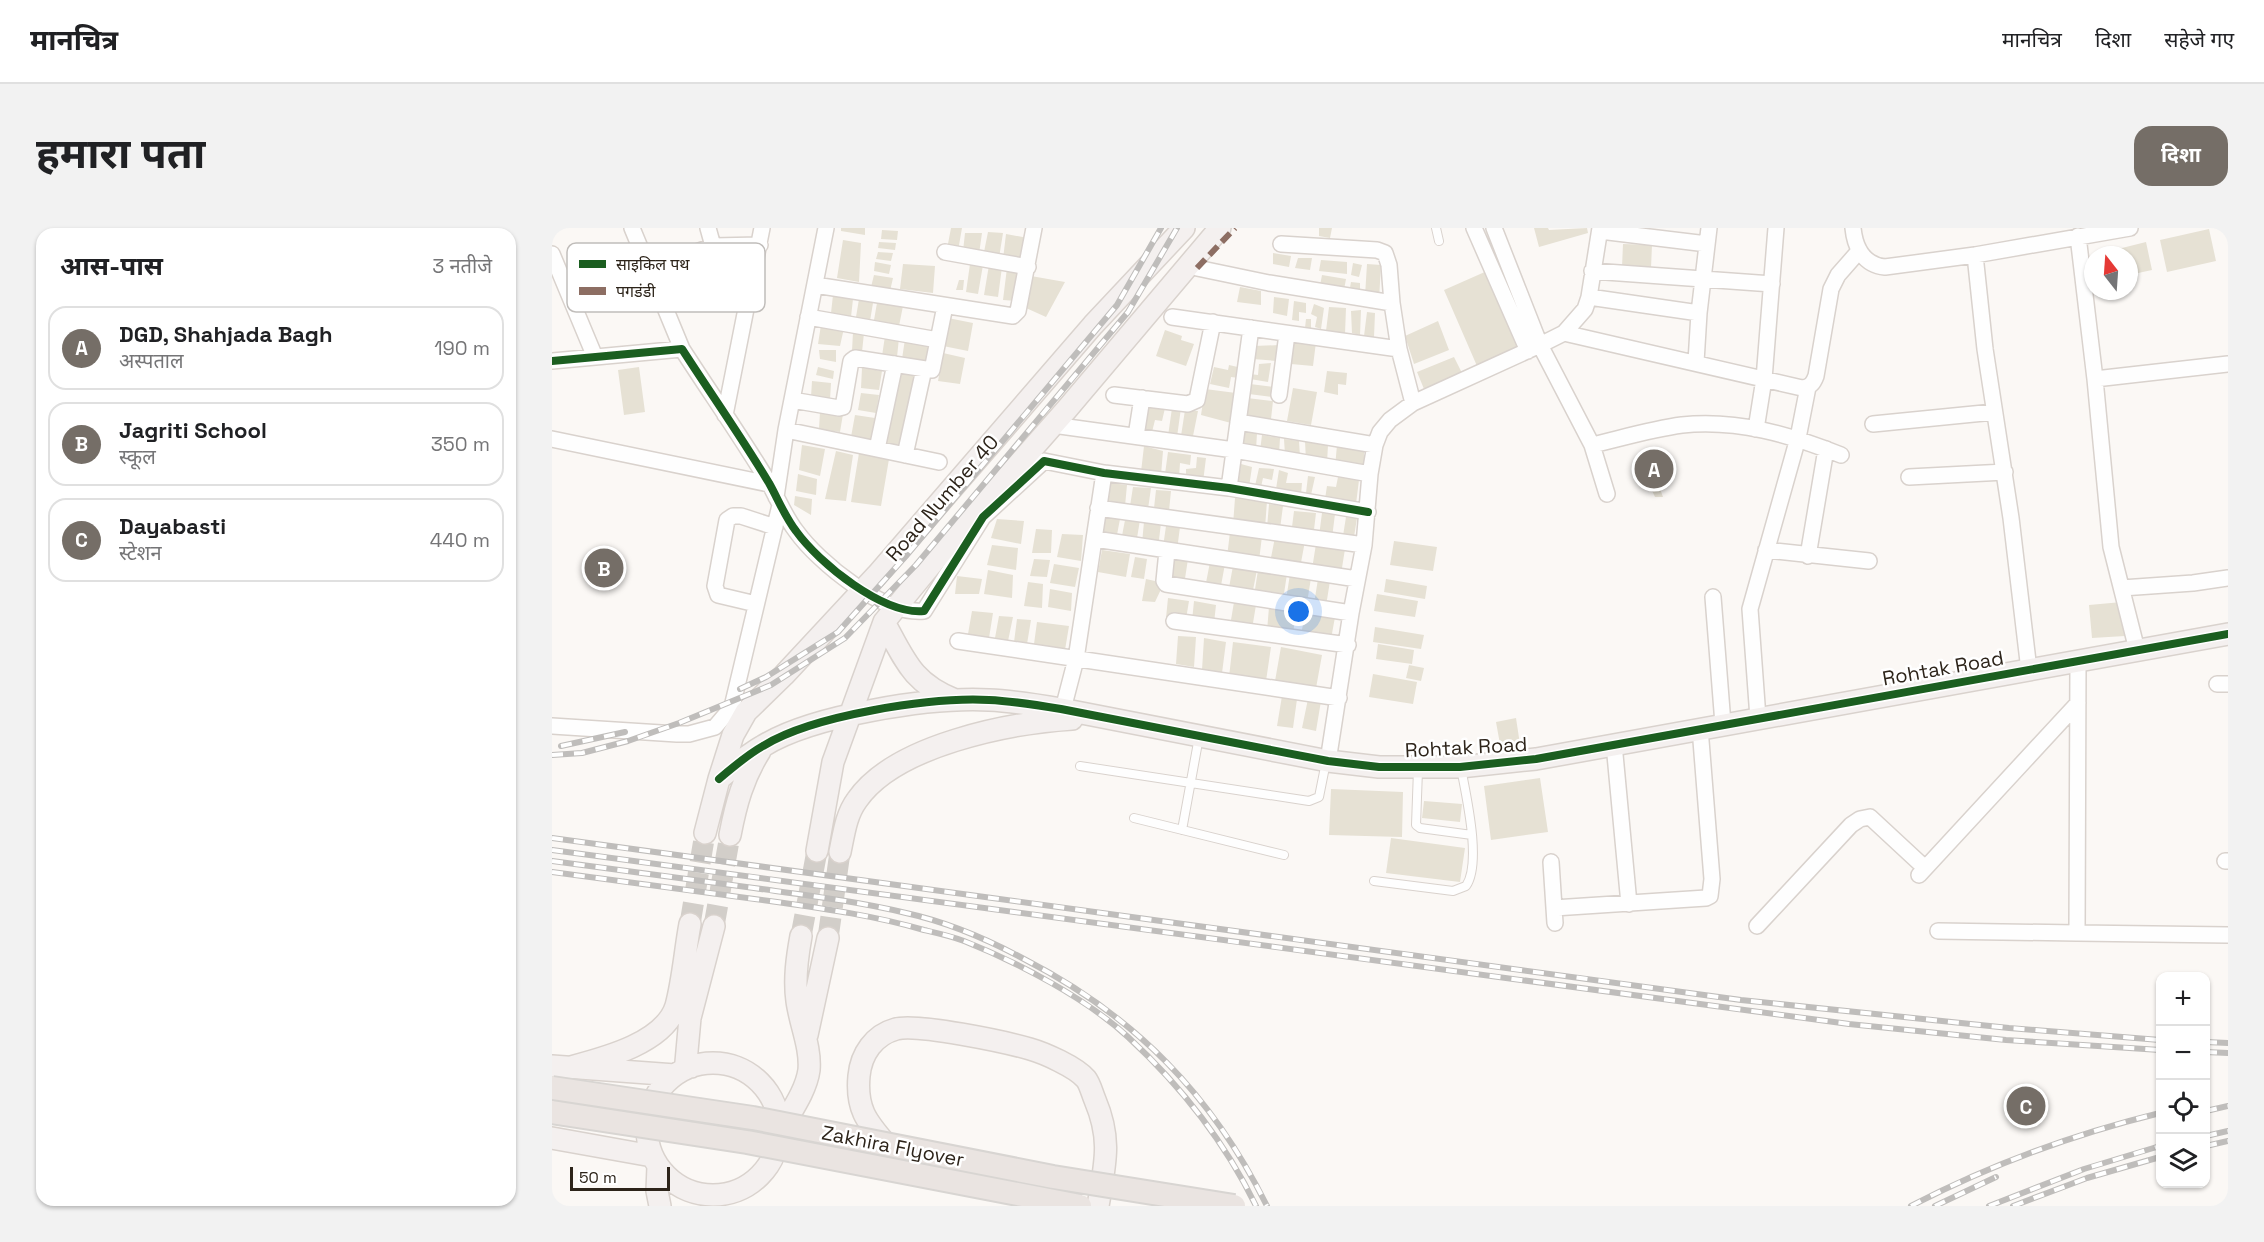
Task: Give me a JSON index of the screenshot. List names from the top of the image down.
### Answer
{
  "streets": {
    "main road": ["Road Number 40", "Rohtak Road", "Zakhira Flyover"]
  },
  "crossings": [
    ["Road Number 40", "Rohtak Road"]
  ],
  "legend": ["साइकिल पथ", "पगडंडी"],
  "scale_bar": "50 m",
  "north": "top",
  "page": {
    "header": "मानचित्र",
    "nav": ["मानचित्र", "दिशा", "सहेजे गए"],
    "buttons": "दिशा",
    "title": "हमारा पता",
    "heading": ["आस-पास", "3 नतीजे"],
    "list": [
      {
        "mark": "A",
        "name": "DGD, Shahjada Bagh",
        "note": "अस्पताल",
        "value": "190 m"
      },
      {
        "mark": "B",
        "name": "Jagriti School",
        "note": "स्कूल",
        "value": "350 m"
      },
      {
        "mark": "C",
        "name": "Dayabasti",
        "note": "स्टेशन",
        "value": "440 m"
      }
    ],
    "pins": ["A", "B", "C"],
    "map_buttons": ["+", "−"],
    "scale": "50 m"
  }
}
